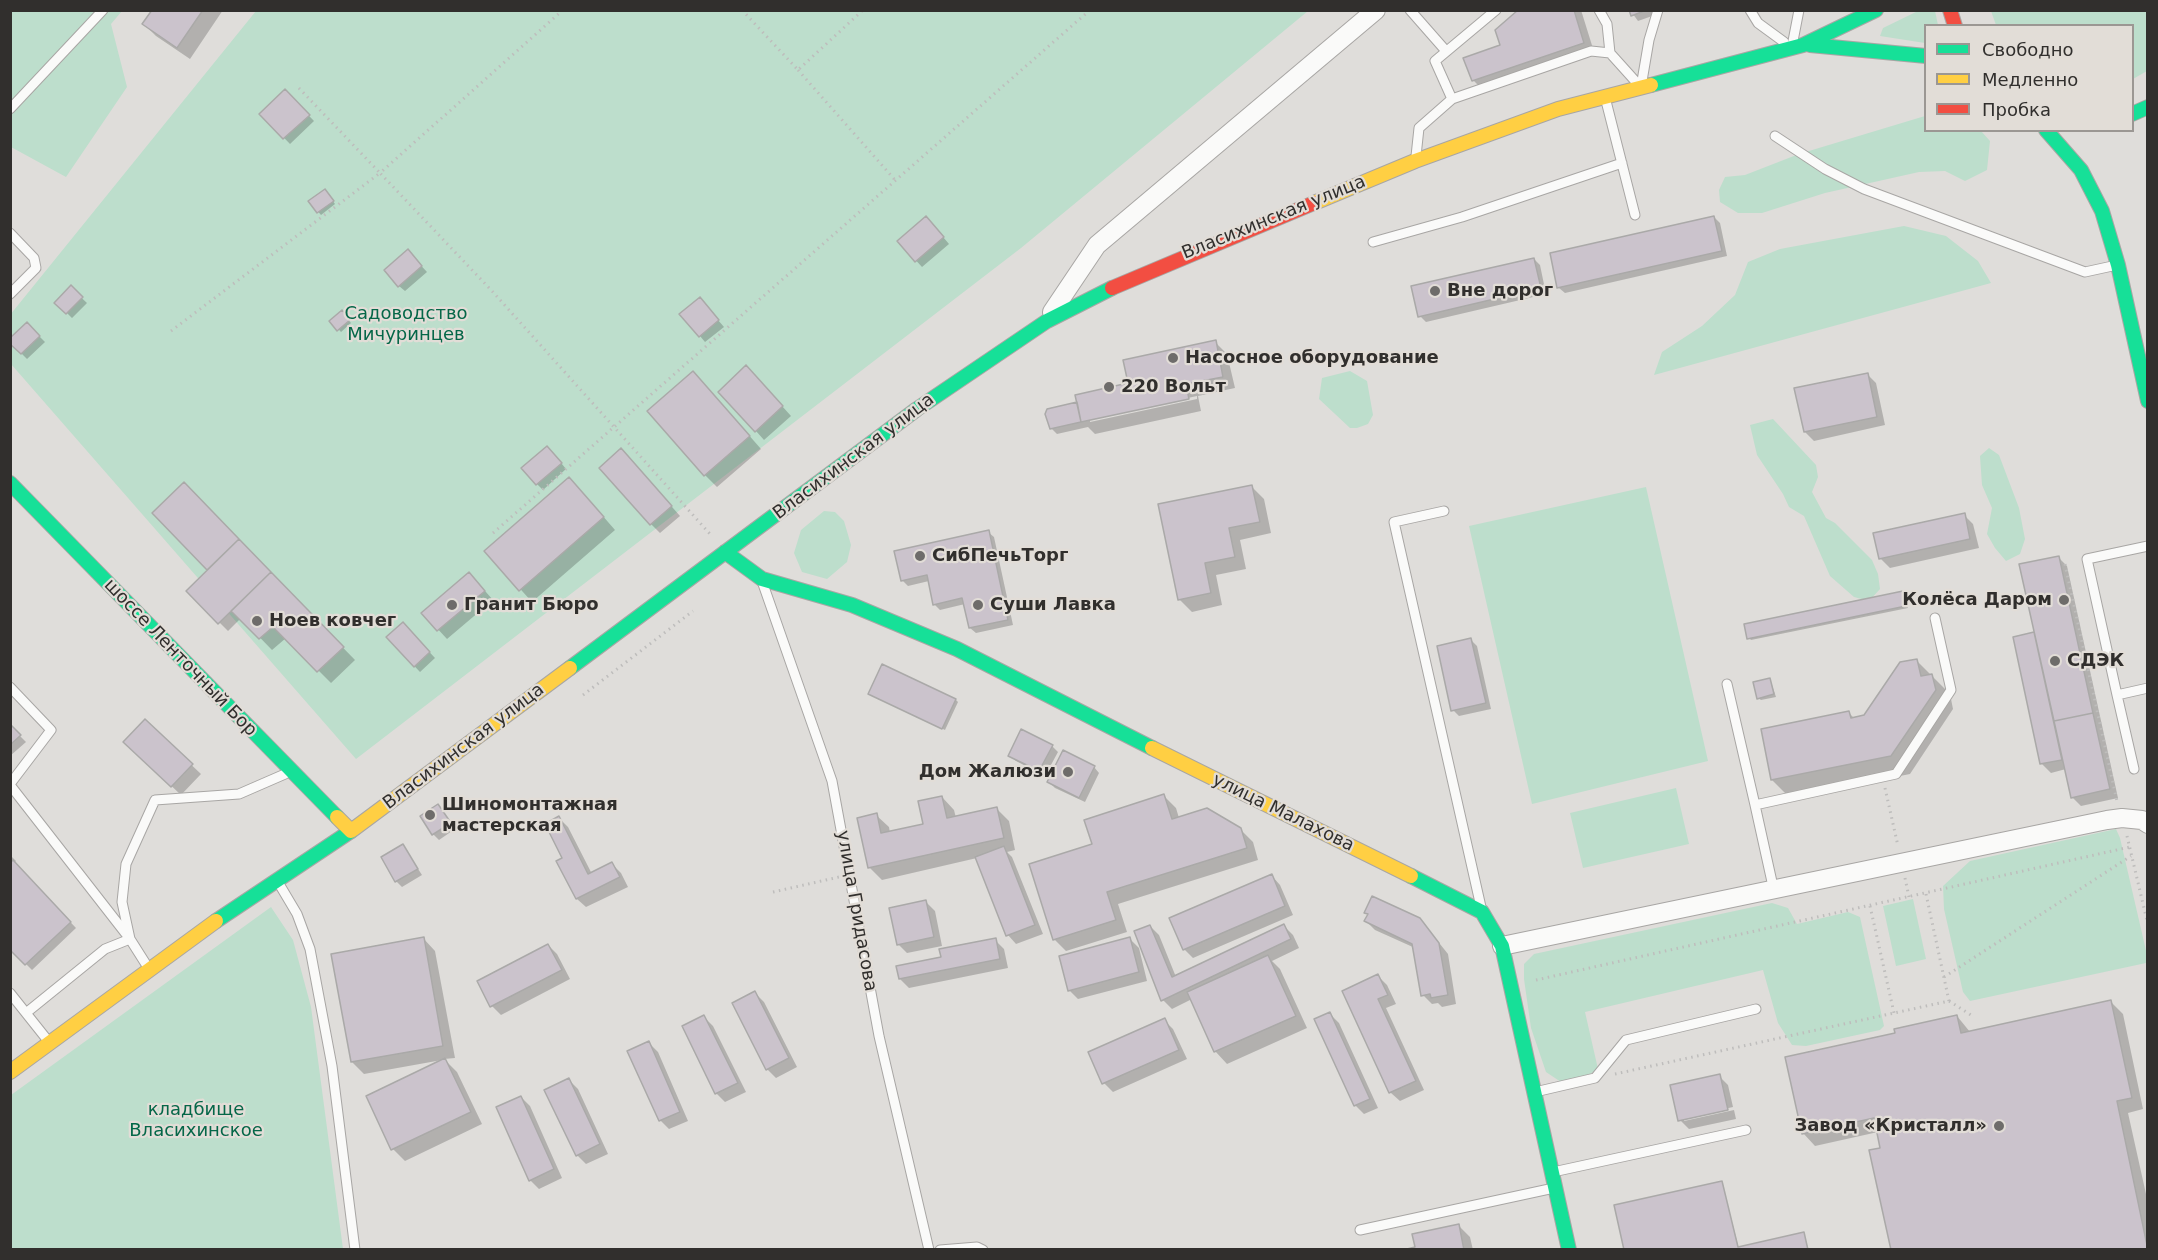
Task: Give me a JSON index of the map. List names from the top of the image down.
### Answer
{
  "streets": {
    "main road": ["Власихинская улица", "шоссе Ленточный Бор", "улица Малахова"],
    "lane": ["улица Гридасова"]
  },
  "crossings": [
    ["Власихинская улица", "шоссе Ленточный Бор"],
    ["улица Малахова", "улица Гридасова"]
  ],
  "parks": ["Садоводство Мичуринцев", "кладбище Власихинское"],
  "places": [
    "Вне дорог",
    "Насосное оборудование",
    "220 Вольт",
    "СибПечьТорг",
    "Колёса Даром",
    "Гранит Бюро",
    "Суши Лавка",
    "Ноев ковчег",
    "СДЭК",
    "Дом Жалюзи",
    "Шиномонтажная мастерская",
    "Завод «Кристалл»"
  ],
  "legend": ["Свободно", "Медленно", "Пробка"]
}
